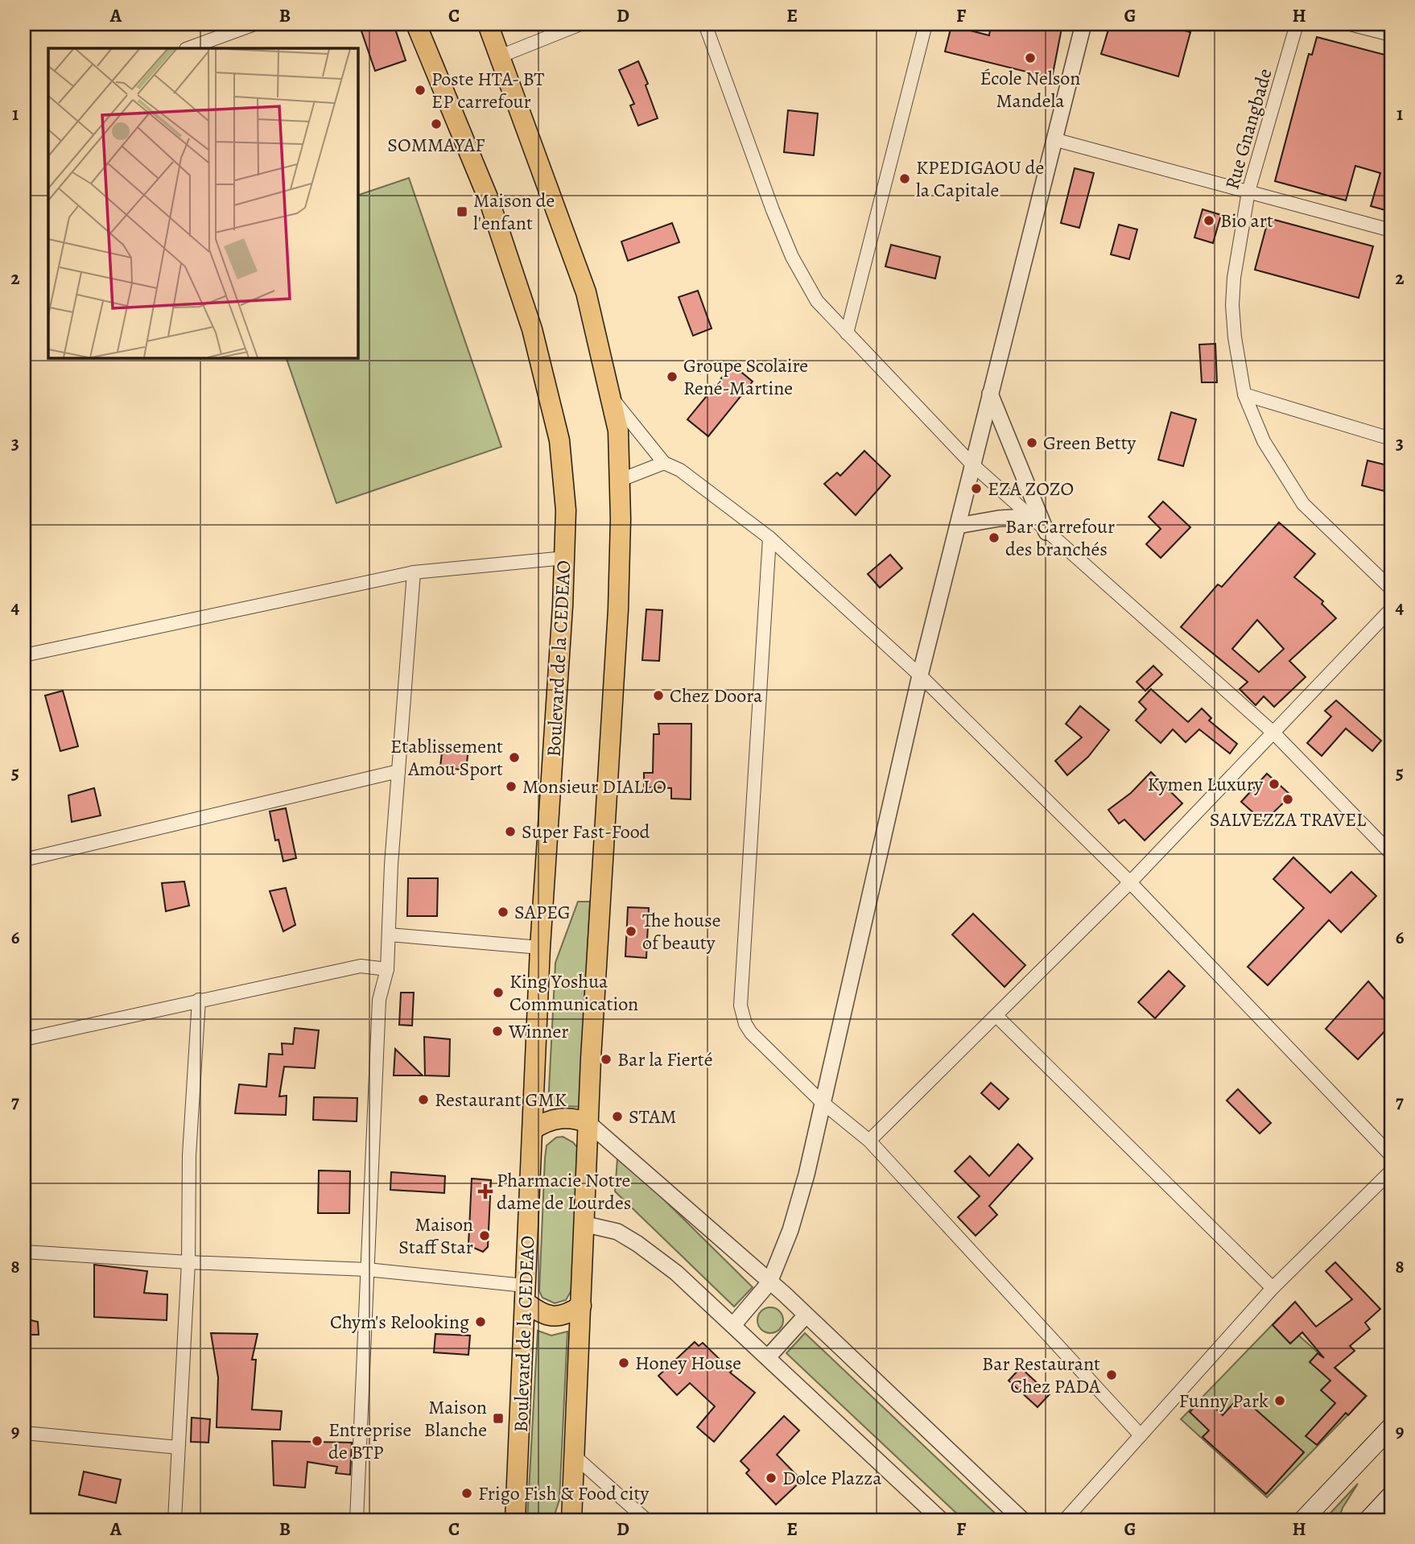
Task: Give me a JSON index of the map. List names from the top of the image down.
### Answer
{
  "streets": {
    "main road": ["Boulevard de la CEDEAO"],
    "street": ["Rue Gnangbade"]
  },
  "places": {
    "other": [
      "École Nelson Mandela",
      "Poste HTA- BT EP carrefour",
      "SOMMAYAF",
      "KPEDIGAOU de la Capitale",
      "Bio art",
      "Groupe Scolaire René-Martine",
      "Green Betty",
      "EZA ZOZO",
      "Bar Carrefour des branchés",
      "Chez Doora",
      "Etablissement Amou Sport",
      "Kymen Luxury",
      "Monsieur DIALLO",
      "SALVEZZA TRAVEL",
      "Super Fast-Food",
      "SAPEG",
      "The house of beauty",
      "King Yoshua Communication",
      "Winner",
      "Bar la Fierté",
      "Restaurant GMK",
      "STAM",
      "Maison Staff Star",
      "Chym's Relooking",
      "Honey House",
      "Bar Restaurant Chez PADA",
      "Funny Park",
      "Entreprise de BTP",
      "Dolce Plazza",
      "Frigo Fish & Food city"
    ],
    "transit": ["Maison de l'enfant", "Maison Blanche"],
    "health": ["Pharmacie Notre dame de Lourdes"]
  },
  "grid": {
    "columns": [
      "A",
      "B",
      "C",
      "D",
      "E",
      "F",
      "G",
      "H"
    ],
    "rows": [
      "1",
      "2",
      "3",
      "4",
      "5",
      "6",
      "7",
      "8",
      "9"
    ]
  }
}
